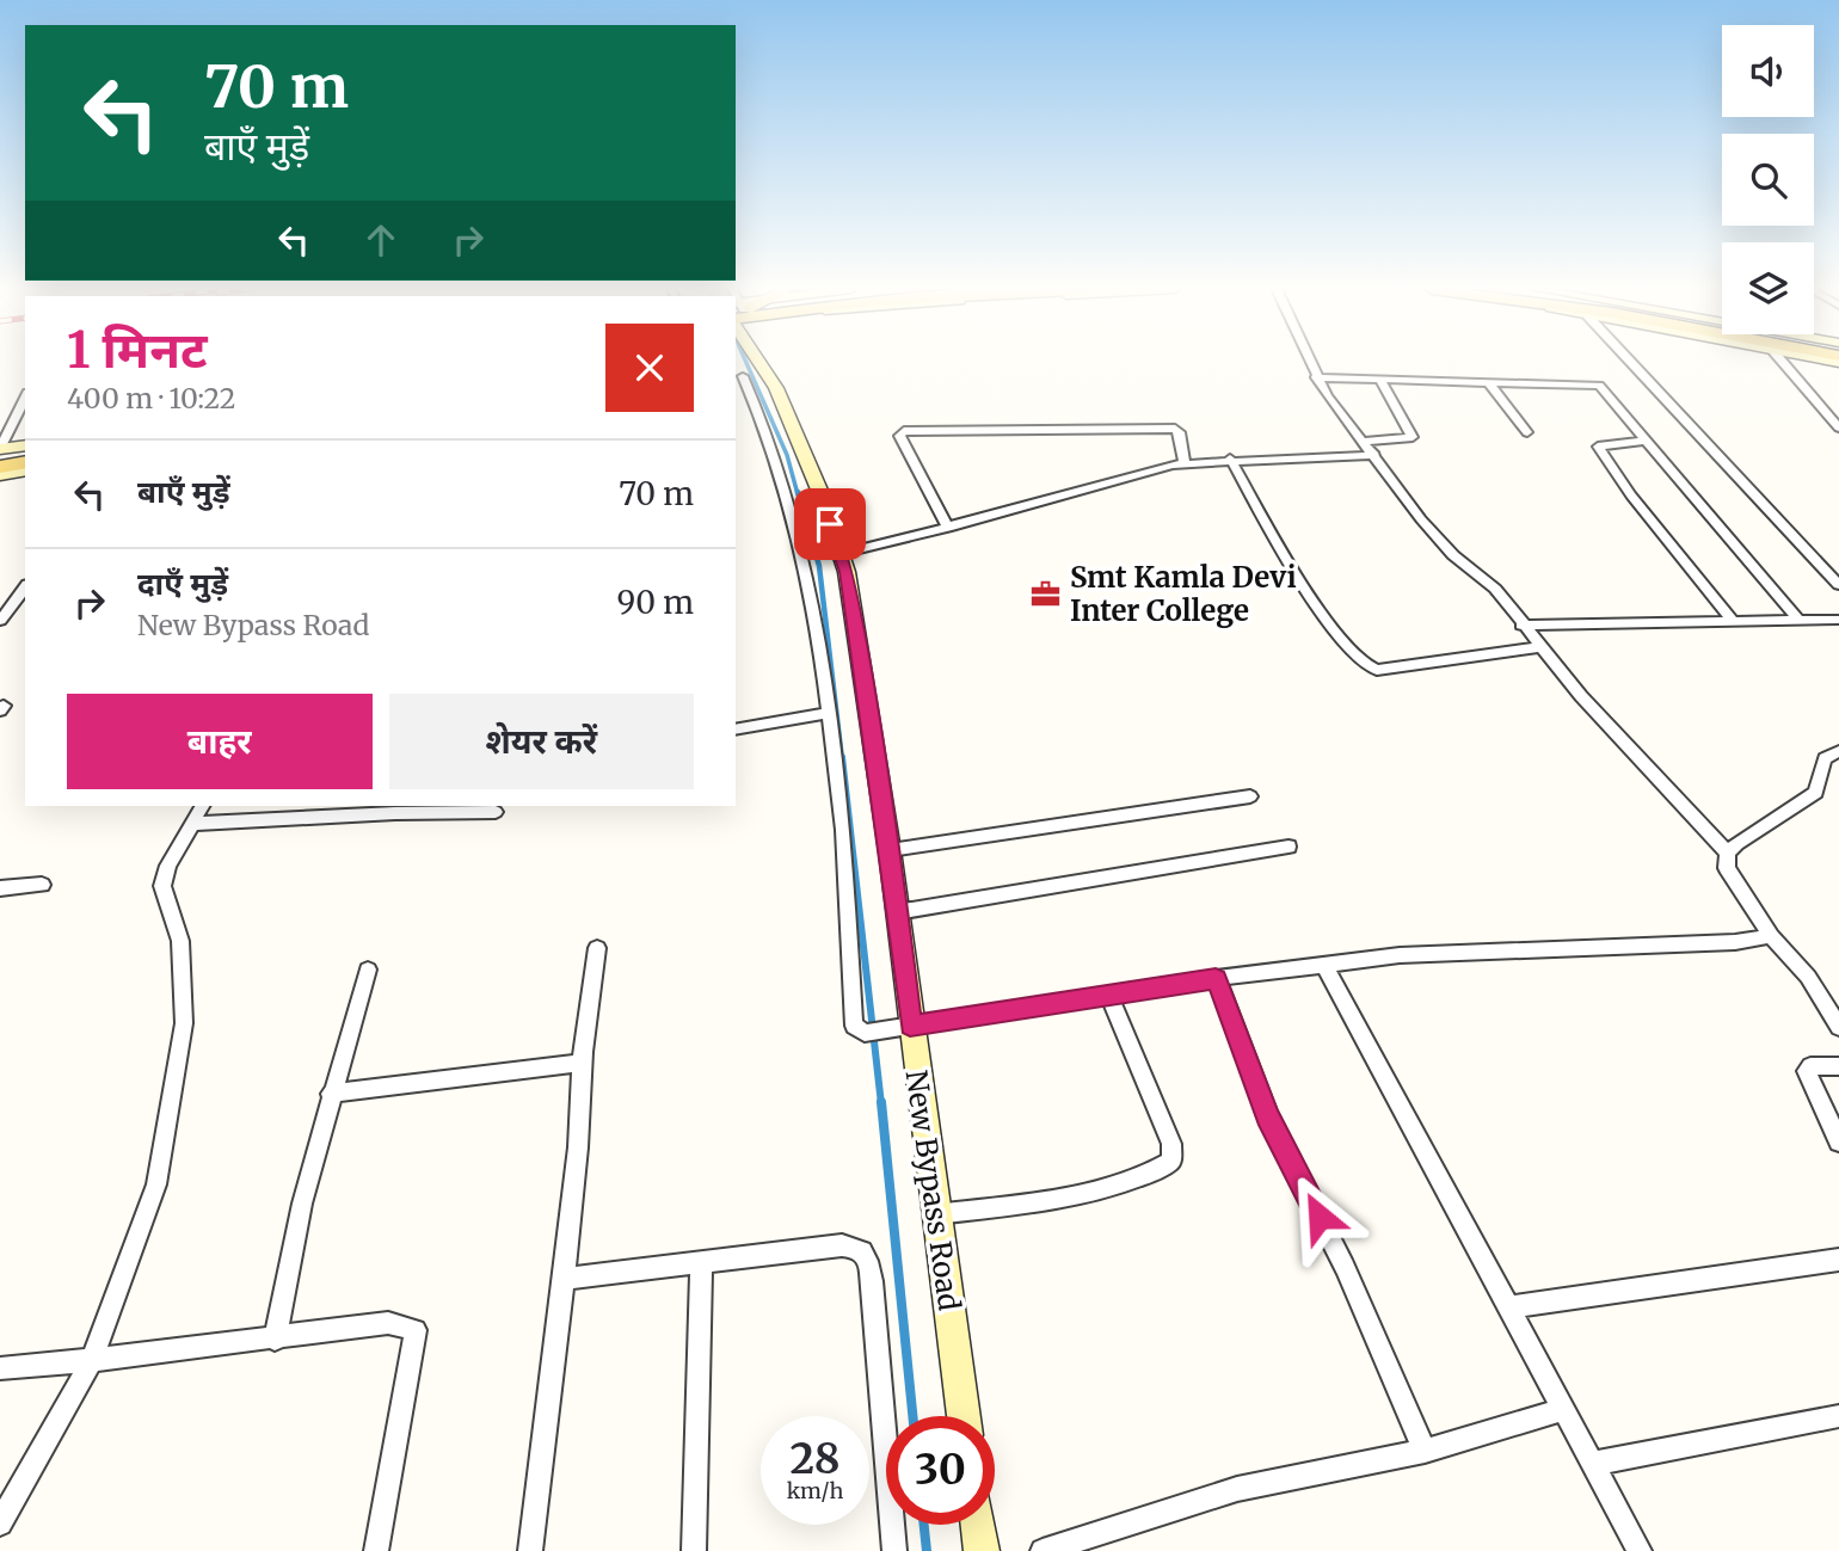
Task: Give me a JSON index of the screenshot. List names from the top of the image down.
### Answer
{
  "streets": {
    "main road": ["New Bypass Road"]
  },
  "places": {
    "office": ["Smt Kamla Devi Inter College"]
  },
  "page": {
    "turn": ["70 m", "बाएँ मुड़ें"],
    "heading": ["1 मिनट", "400 m · 10:22"],
    "list": [
      {
        "name": "बाएँ मुड़ें",
        "value": "70 m"
      },
      {
        "name": "दाएँ मुड़ें",
        "note": "New Bypass Road",
        "value": "90 m"
      }
    ],
    "buttons": ["बाहर", "शेयर करें"],
    "speed": "28 km/h",
    "limit": "30"
  }
}
